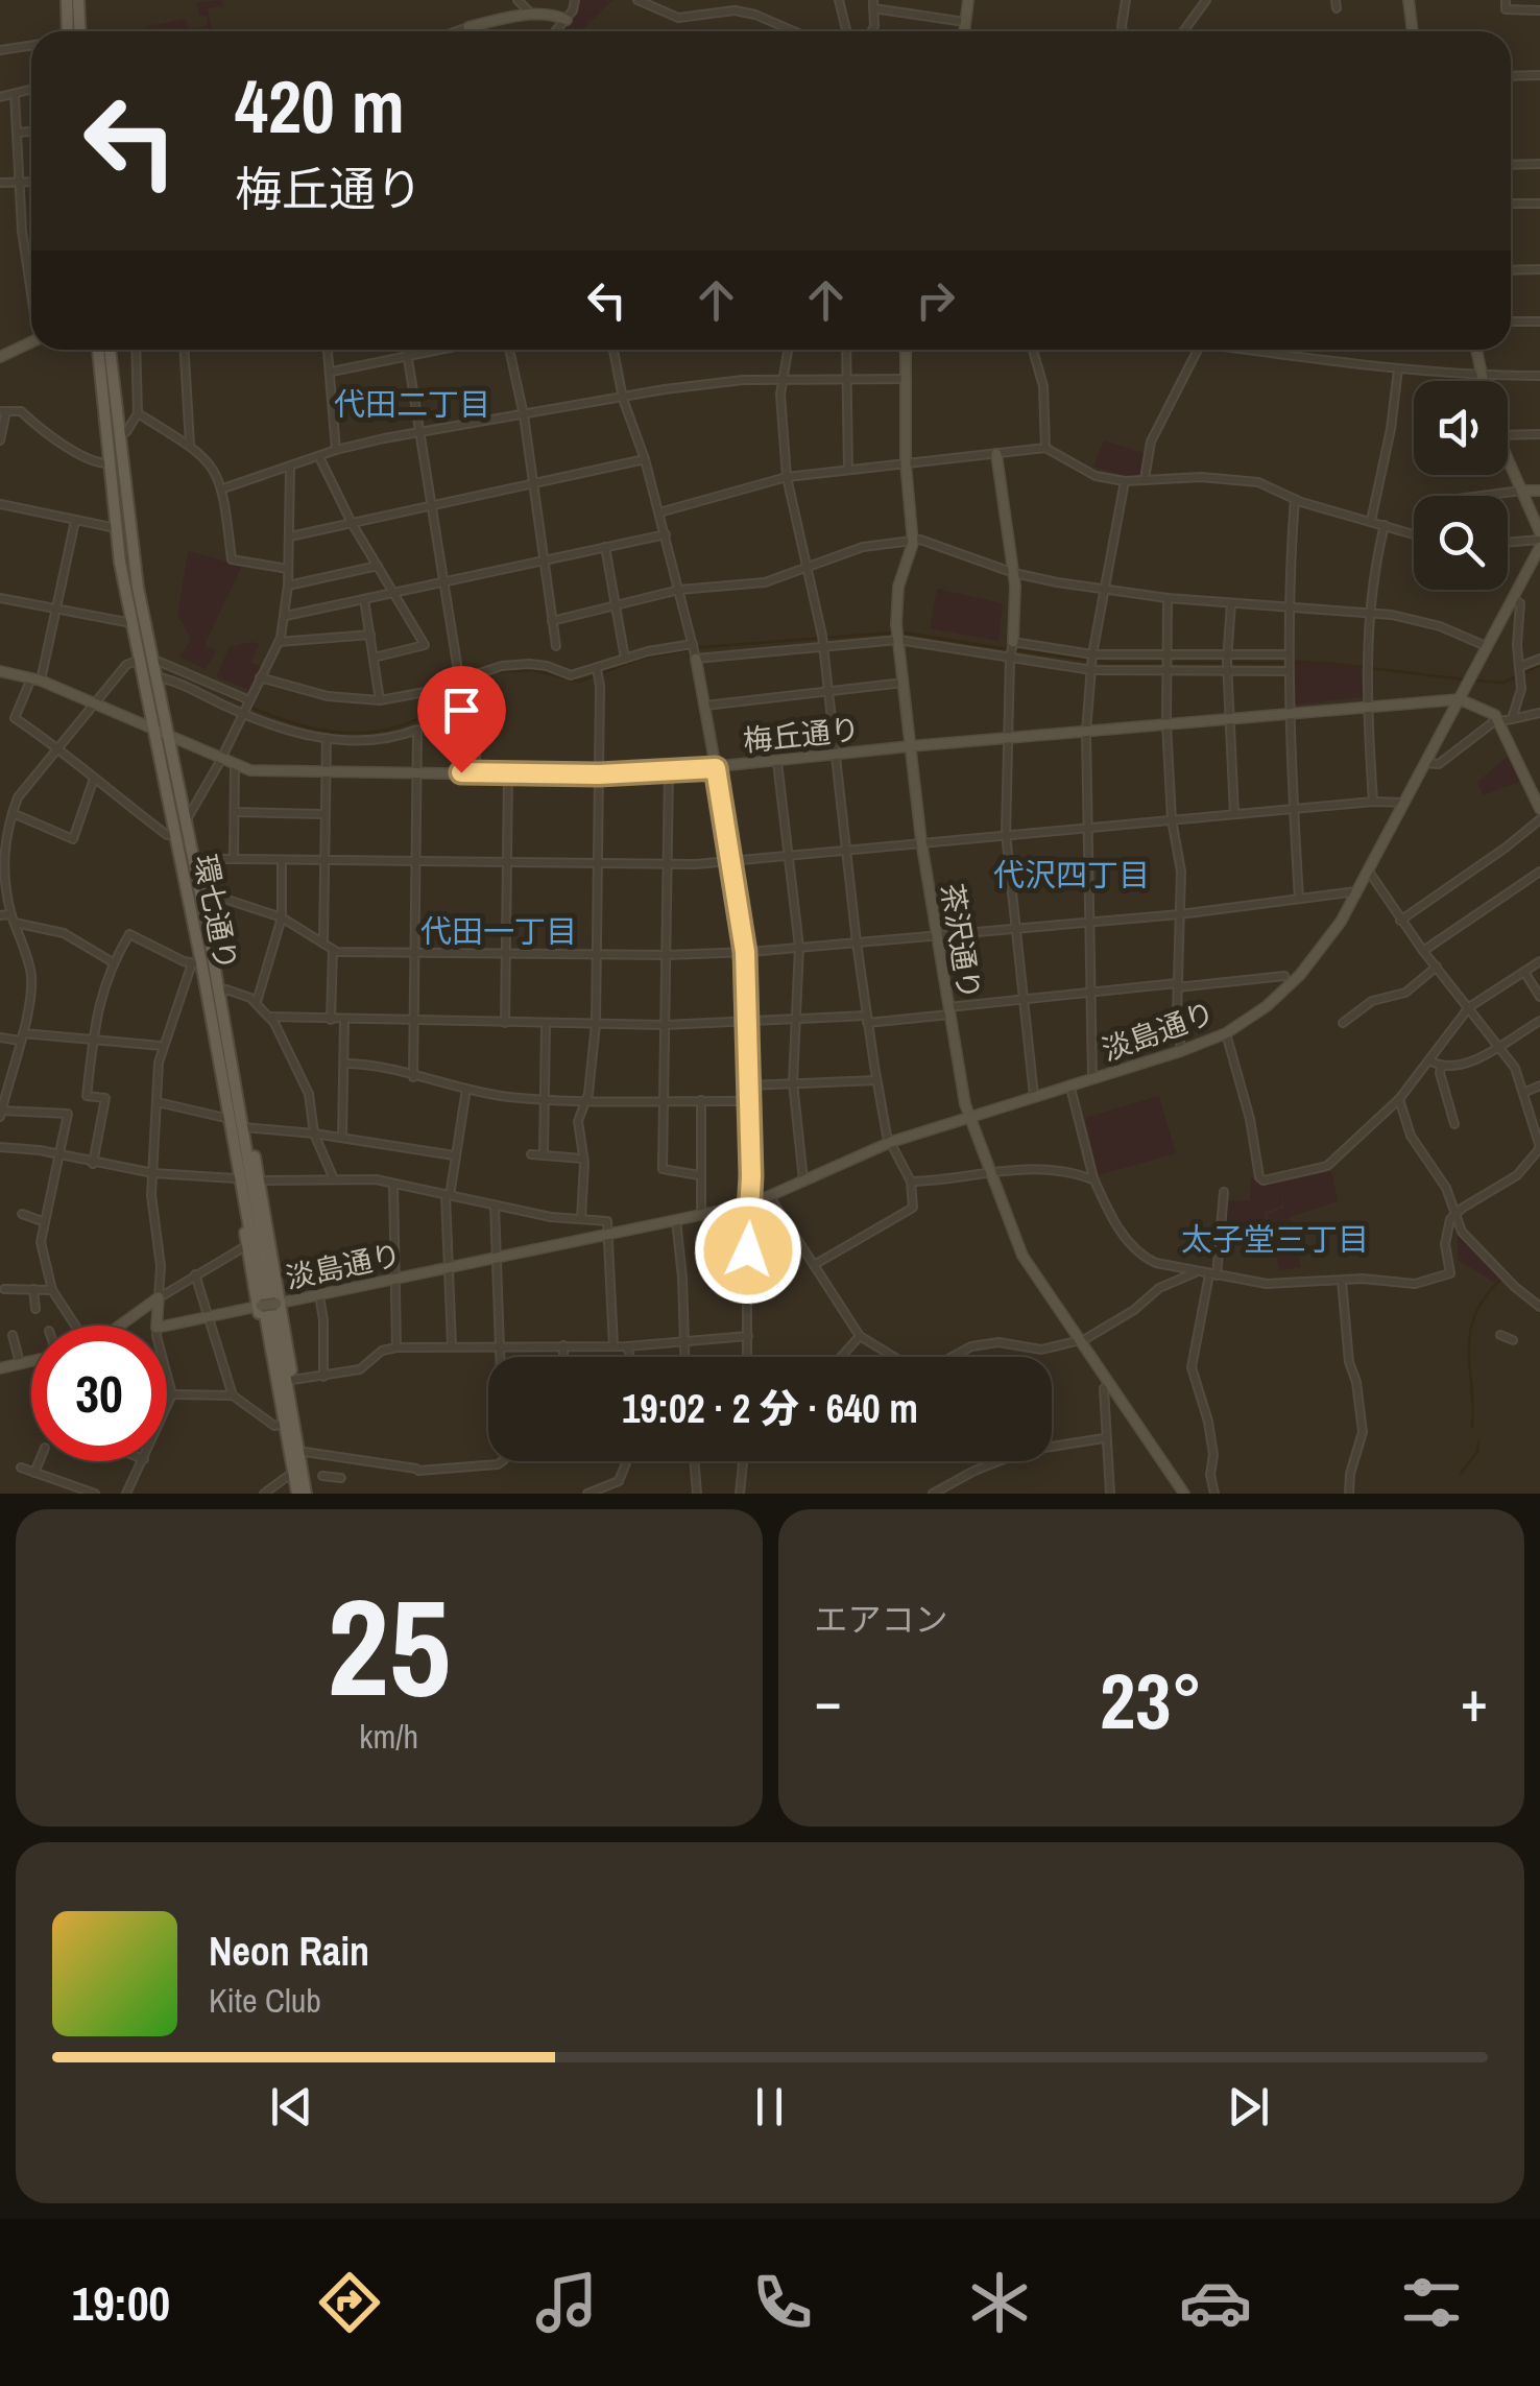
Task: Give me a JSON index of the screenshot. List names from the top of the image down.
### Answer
{
  "streets": {
    "main road": ["環七通り"],
    "street": ["梅丘通り", "茶沢通り", "淡島通り"]
  },
  "crossings": [
    ["梅丘通り", "環七通り"],
    ["梅丘通り", "茶沢通り"],
    ["梅丘通り", "淡島通り"],
    ["茶沢通り", "淡島通り"]
  ],
  "districts": [
    "代田二丁目",
    "代沢四丁目",
    "代田一丁目",
    "太子堂三丁目"
  ],
  "page": {
    "turn": ["420 m", "梅丘通り"],
    "limit": "30",
    "trip": "19:02 · 2 分 · 640 m",
    "tile": [
      ["25", "km/h"],
      "エアコン"
    ],
    "heat": ["−", "23°", "+"],
    "song": ["Neon Rain", "Kite Club"],
    "tabs": "19:00"
  }
}
